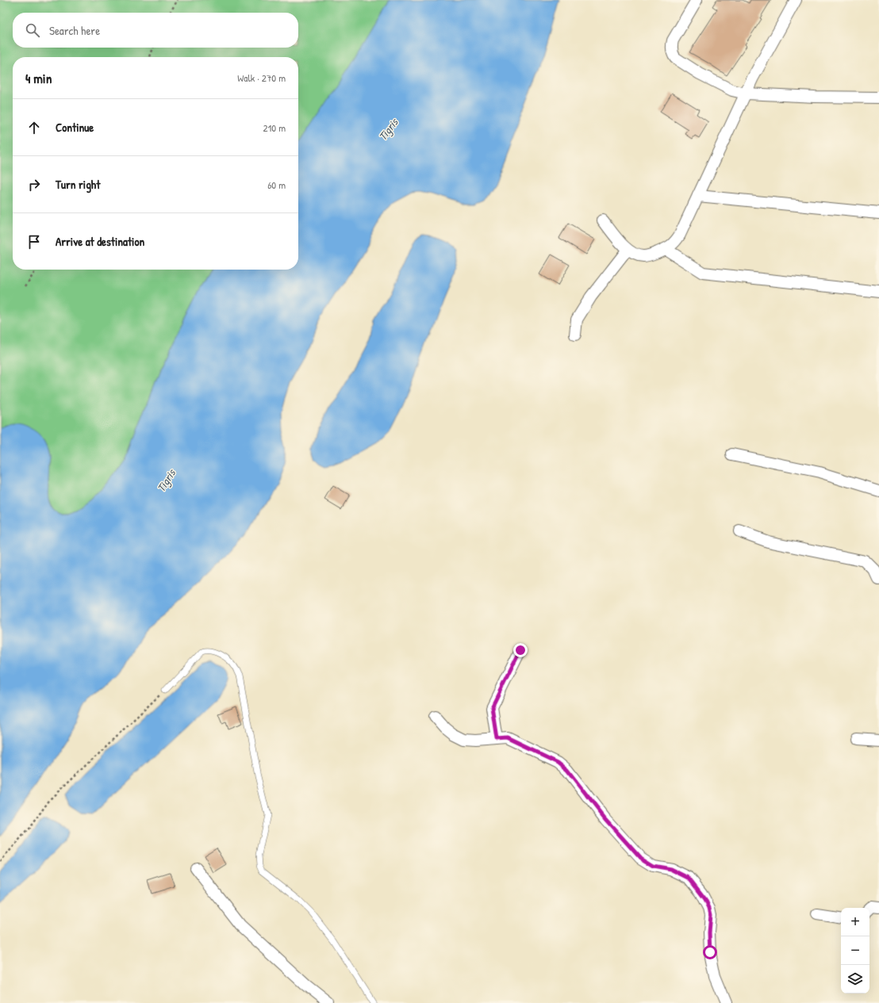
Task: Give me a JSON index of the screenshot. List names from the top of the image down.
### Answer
{
  "water": ["Tigris"],
  "page": {
    "search": "Search here",
    "heading": ["4 min", "Walk · 270 m"],
    "list": [
      ["Continue", "210 m"],
      ["Turn right", "60 m"],
      "Arrive at destination"
    ],
    "map_buttons": ["+", "−"]
  }
}
